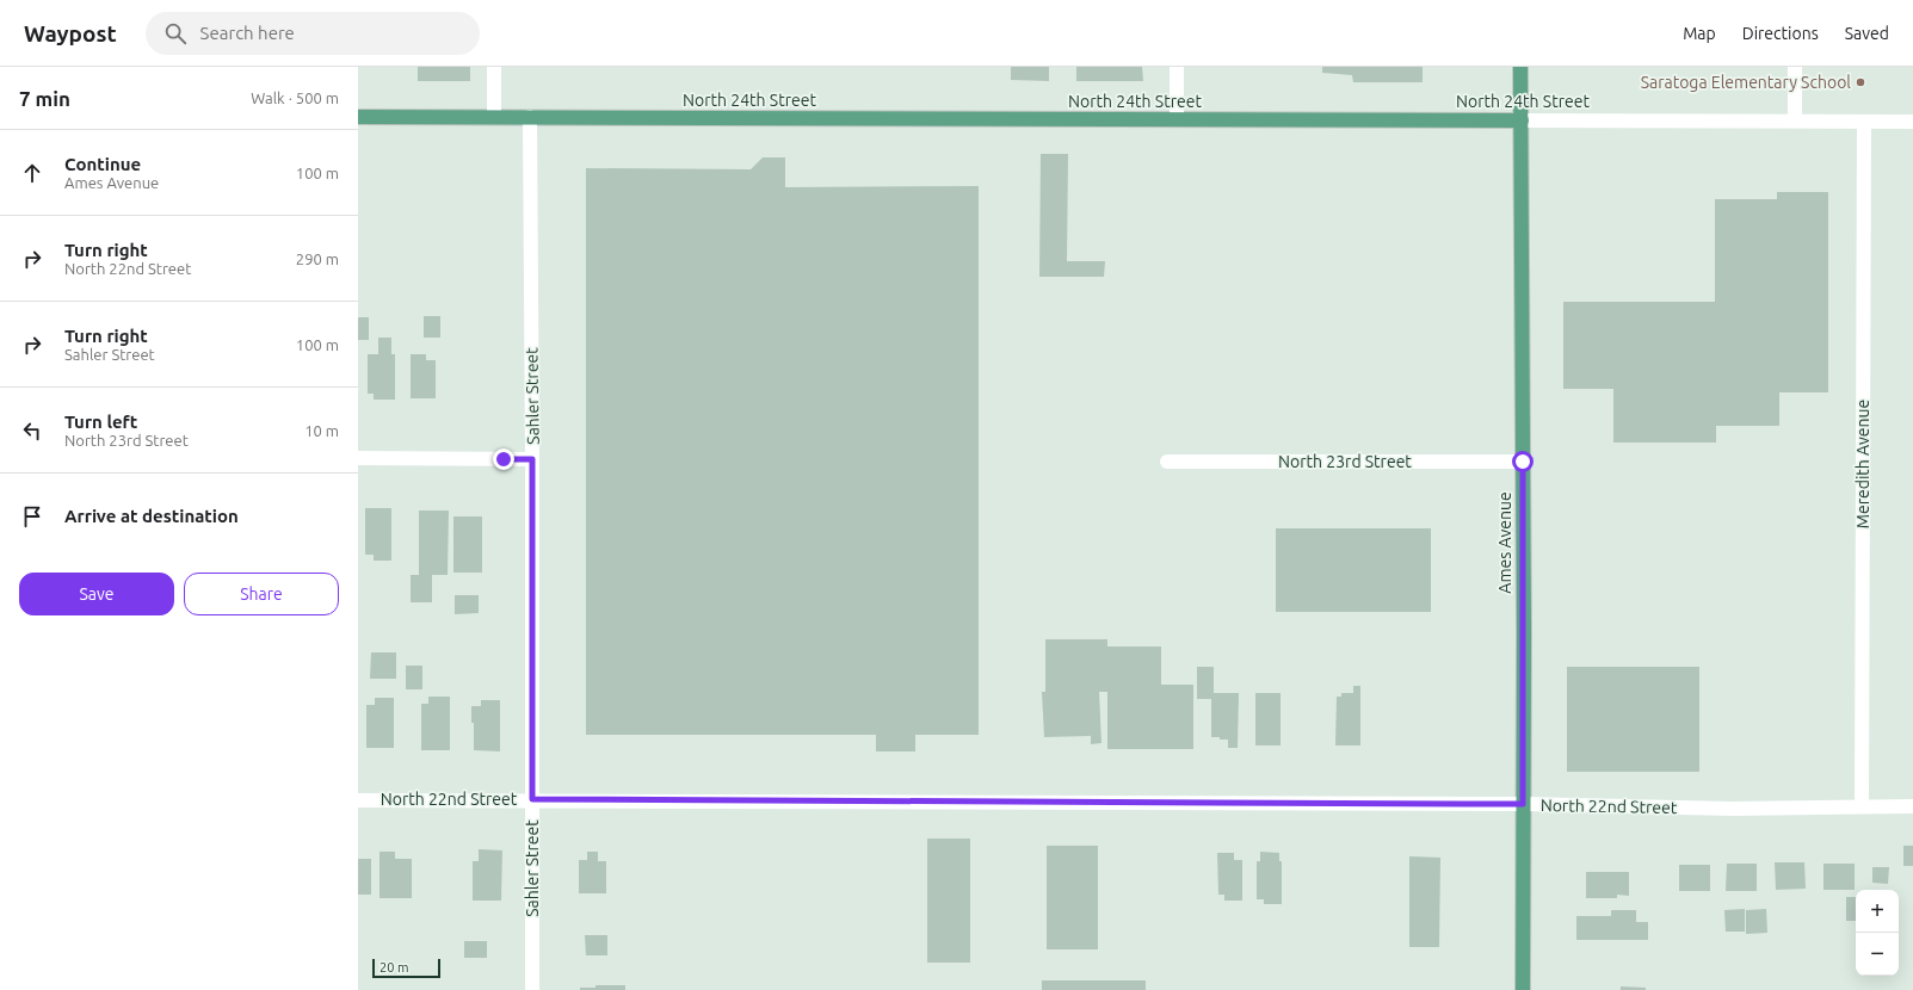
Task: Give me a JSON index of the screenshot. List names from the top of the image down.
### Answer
{
  "streets": {
    "main road": ["North 24th Street", "Ames Avenue"],
    "street": [
      "Sahler Street",
      "North 23rd Street",
      "Meredith Avenue",
      "North 22nd Street"
    ]
  },
  "crossings": [
    ["North 24th Street", "Sahler Street"],
    ["North 24th Street", "Meredith Avenue"],
    ["North 24th Street", "Ames Avenue"],
    ["Sahler Street", "North 22nd Street"],
    ["North 23rd Street", "Ames Avenue"],
    ["Meredith Avenue", "North 22nd Street"],
    ["Ames Avenue", "North 22nd Street"]
  ],
  "places": ["Saratoga Elementary School"],
  "scale_bar": "20 m",
  "page": {
    "header": "Waypost",
    "search": "Search here",
    "nav": ["Map", "Directions", "Saved"],
    "heading": ["7 min", "Walk · 500 m"],
    "list": [
      ["Continue", "Ames Avenue", "100 m"],
      ["Turn right", "North 22nd Street", "290 m"],
      ["Turn right", "Sahler Street", "100 m"],
      ["Turn left", "North 23rd Street", "10 m"],
      "Arrive at destination"
    ],
    "buttons": ["Save", "Share"],
    "map_buttons": ["+", "−"],
    "scale": "20 m"
  }
}
